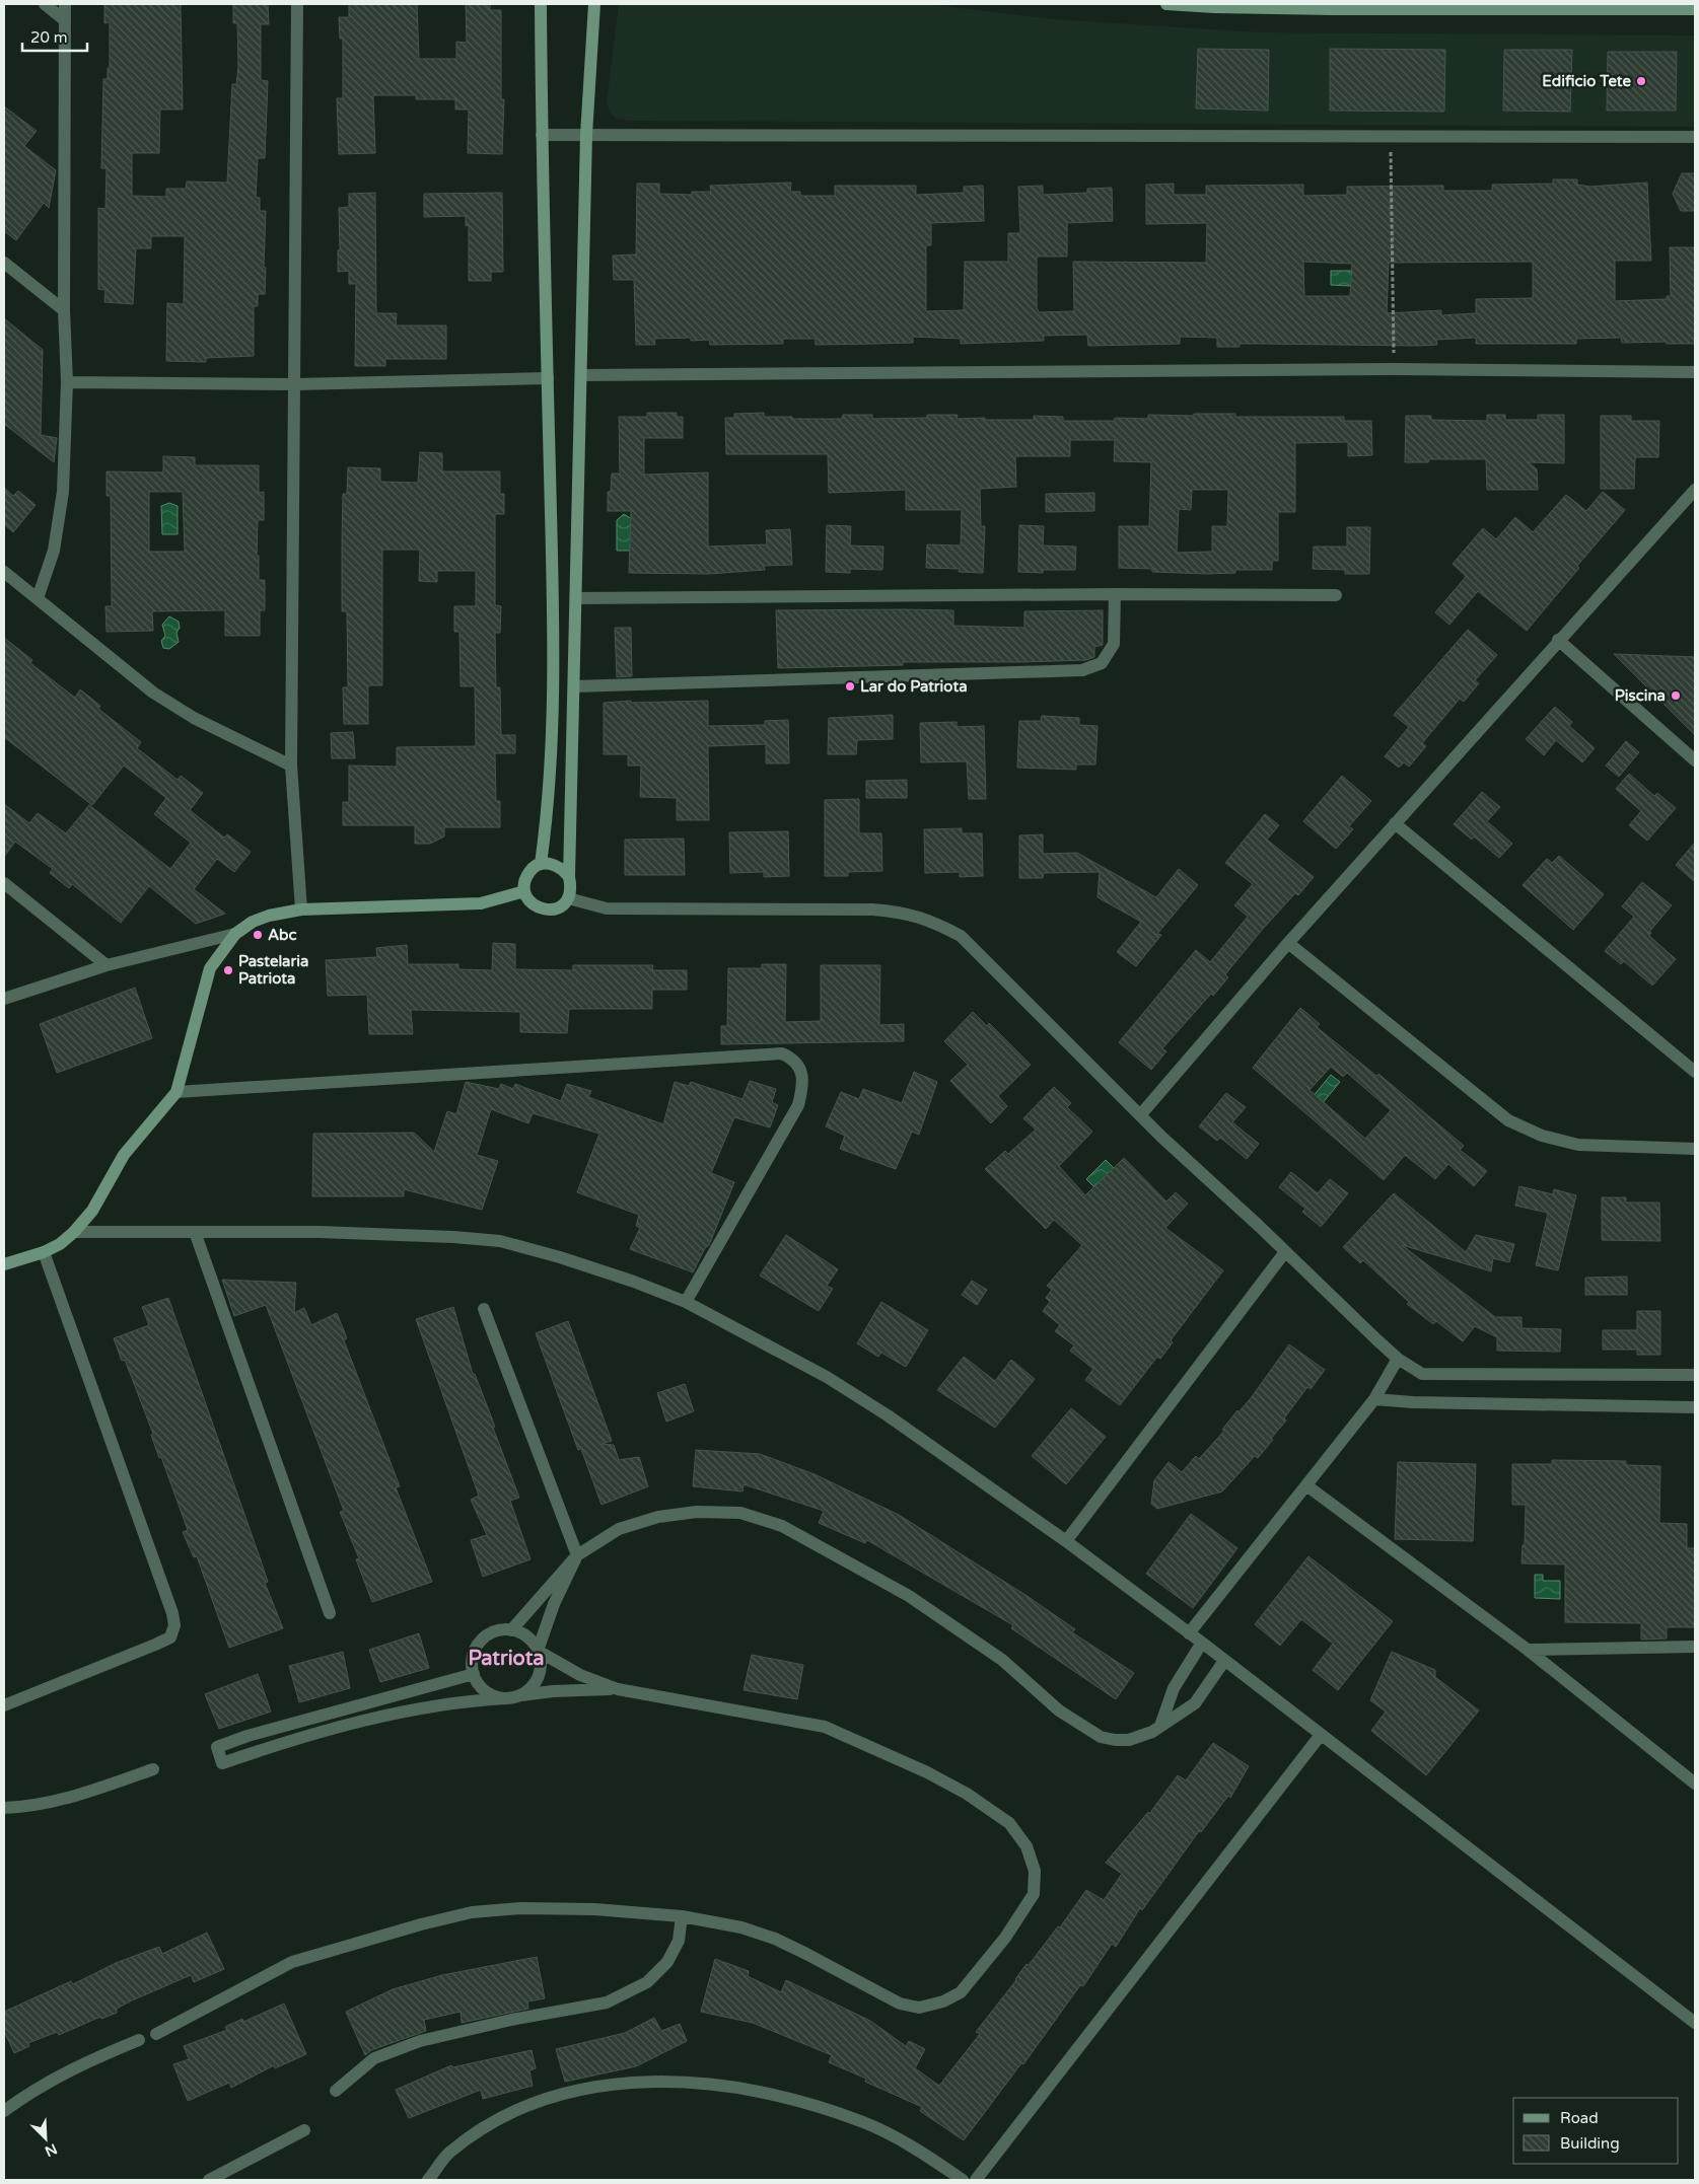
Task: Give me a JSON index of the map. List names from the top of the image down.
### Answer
{
  "districts": ["Patriota"],
  "places": [
    "Edificio Tete",
    "Lar do Patriota",
    "Piscina",
    "Abc",
    "Pastelaria Patriota"
  ],
  "legend": ["Road", "Building"],
  "scale_bar": "20 m",
  "north": "bottom right"
}
